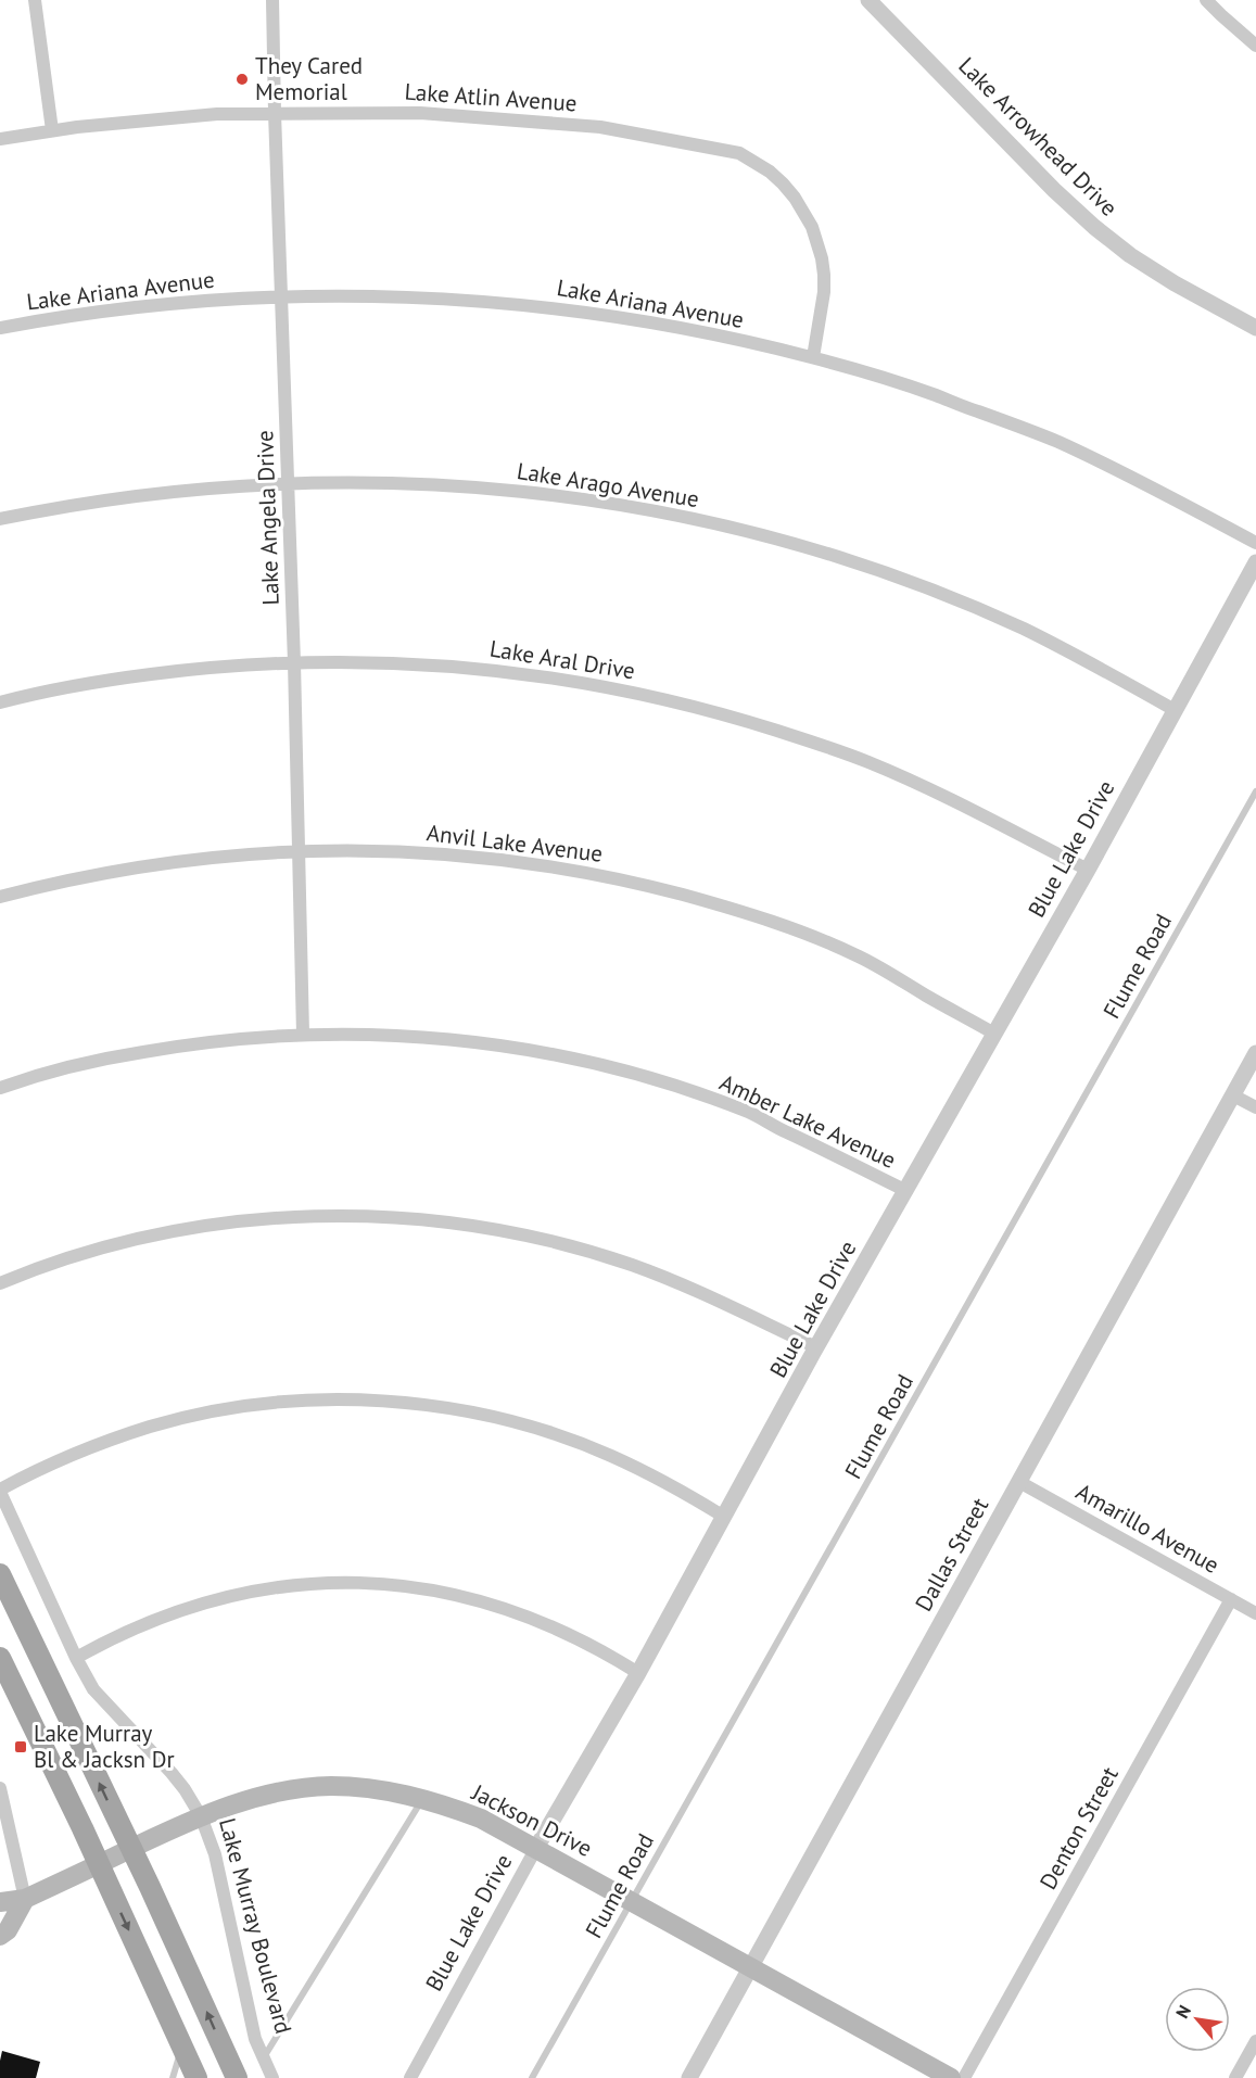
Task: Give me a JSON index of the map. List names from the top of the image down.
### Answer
{
  "streets": {
    "main road": ["Jackson Drive"],
    "street": [
      "Lake Atlin Avenue",
      "Lake Arrowhead Drive",
      "Lake Ariana Avenue",
      "Lake Arago Avenue",
      "Lake Angela Drive",
      "Lake Aral Drive",
      "Anvil Lake Avenue",
      "Blue Lake Drive",
      "Amber Lake Avenue",
      "Amarillo Avenue",
      "Dallas Street",
      "Denton Street",
      "Lake Murray Boulevard"
    ],
    "lane": ["Flume Road"]
  },
  "crossings": [
    ["Lake Atlin Avenue", "Lake Ariana Avenue"],
    ["Lake Atlin Avenue", "Lake Angela Drive"],
    ["Lake Ariana Avenue", "Lake Angela Drive"],
    ["Lake Arago Avenue", "Lake Angela Drive"],
    ["Lake Arago Avenue", "Blue Lake Drive"],
    ["Lake Angela Drive", "Lake Aral Drive"],
    ["Lake Angela Drive", "Anvil Lake Avenue"],
    ["Lake Angela Drive", "Amber Lake Avenue"],
    ["Lake Aral Drive", "Blue Lake Drive"],
    ["Anvil Lake Avenue", "Blue Lake Drive"],
    ["Blue Lake Drive", "Amber Lake Avenue"],
    ["Blue Lake Drive", "Jackson Drive"],
    ["Flume Road", "Jackson Drive"],
    ["Amarillo Avenue", "Dallas Street"],
    ["Amarillo Avenue", "Denton Street"],
    ["Dallas Street", "Jackson Drive"],
    ["Jackson Drive", "Lake Murray Boulevard"]
  ],
  "places": {
    "other": ["They Cared Memorial"],
    "transit": ["Lake Murray Bl & Jacksn Dr"]
  },
  "north": "top left"
}
